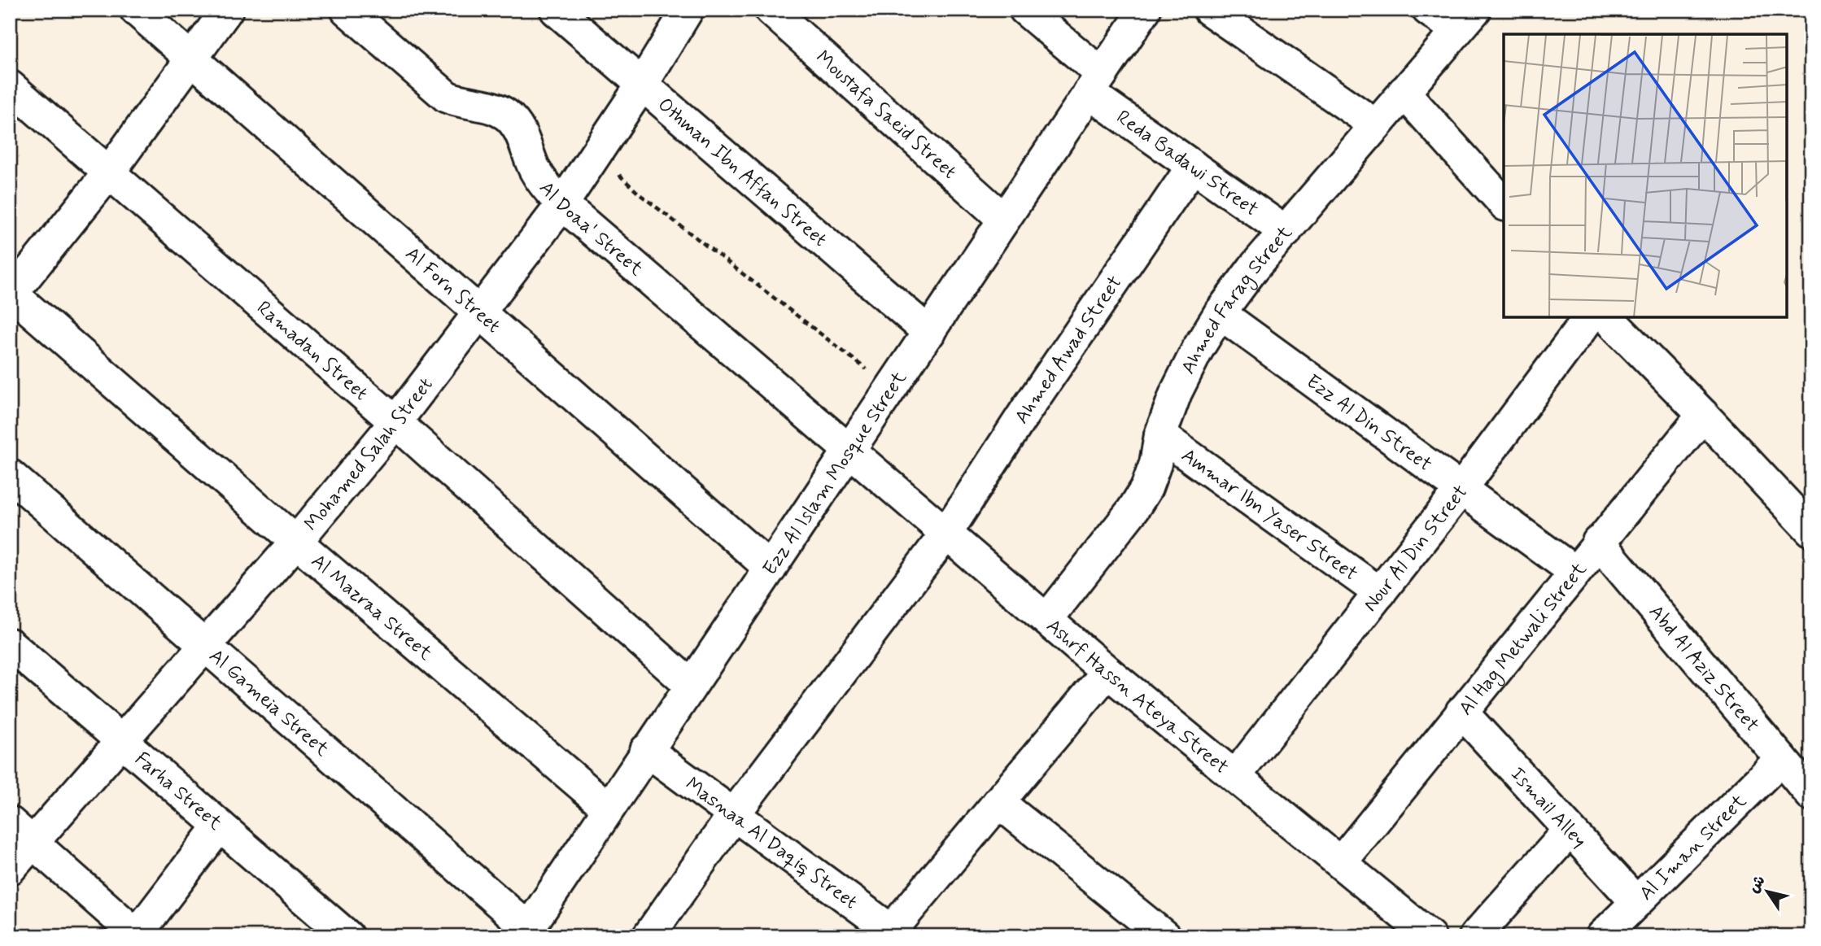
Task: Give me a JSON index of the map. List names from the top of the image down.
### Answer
{
  "streets": {
    "street": [
      "Moustafa Saeid Street",
      "Reda Badawi Street",
      "Othman Ibn Affan Street",
      "Al Doaa' Street",
      "Al Forn Street",
      "Ahmed Farag Street",
      "Ahmed Awad Street",
      "Ramadan Street",
      "Ezz Al Din Street",
      "Mohamed Salah Street",
      "Ezz Al Islam Mosque Street",
      "Ammar Ibn Yaser Street",
      "Nour Al Din Street",
      "Al Mazraa Street",
      "Al Hag Metwali Street",
      "Abd Al Aziz Street",
      "Ashrf Hassn Ateya Street",
      "Al Gameia Street",
      "Farha Street",
      "Ismail Alley",
      "Masnaa Al Daqiq Street",
      "Al Iman Street"
    ]
  },
  "crossings": [
    ["Moustafa Saeid Street", "Ezz Al Islam Mosque Street"],
    ["Reda Badawi Street", "Ahmed Farag Street"],
    ["Reda Badawi Street", "Ahmed Awad Street"],
    ["Reda Badawi Street", "Ezz Al Islam Mosque Street"],
    ["Othman Ibn Affan Street", "Mohamed Salah Street"],
    ["Othman Ibn Affan Street", "Ezz Al Islam Mosque Street"],
    ["Al Doaa' Street", "Mohamed Salah Street"],
    ["Al Doaa' Street", "Ezz Al Islam Mosque Street"],
    ["Al Doaa' Street", "Ashrf Hassn Ateya Street"],
    ["Al Forn Street", "Mohamed Salah Street"],
    ["Al Forn Street", "Ezz Al Islam Mosque Street"],
    ["Ahmed Farag Street", "Ezz Al Din Street"],
    ["Ahmed Farag Street", "Ammar Ibn Yaser Street"],
    ["Ahmed Farag Street", "Ashrf Hassn Ateya Street"],
    ["Ahmed Awad Street", "Ashrf Hassn Ateya Street"],
    ["Ahmed Awad Street", "Masnaa Al Daqiq Street"],
    ["Ramadan Street", "Mohamed Salah Street"],
    ["Ramadan Street", "Ezz Al Islam Mosque Street"],
    ["Ezz Al Din Street", "Nour Al Din Street"],
    ["Ezz Al Din Street", "Al Hag Metwali Street"],
    ["Mohamed Salah Street", "Al Mazraa Street"],
    ["Mohamed Salah Street", "Al Gameia Street"],
    ["Mohamed Salah Street", "Farha Street"],
    ["Ezz Al Islam Mosque Street", "Al Mazraa Street"],
    ["Ezz Al Islam Mosque Street", "Ashrf Hassn Ateya Street"],
    ["Ezz Al Islam Mosque Street", "Al Gameia Street"],
    ["Ezz Al Islam Mosque Street", "Masnaa Al Daqiq Street"],
    ["Ammar Ibn Yaser Street", "Nour Al Din Street"],
    ["Nour Al Din Street", "Ashrf Hassn Ateya Street"],
    ["Al Hag Metwali Street", "Abd Al Aziz Street"],
    ["Al Hag Metwali Street", "Ashrf Hassn Ateya Street"],
    ["Al Hag Metwali Street", "Ismail Alley"],
    ["Abd Al Aziz Street", "Al Iman Street"],
    ["Ismail Alley", "Al Iman Street"]
  ],
  "north": "top left"
}
